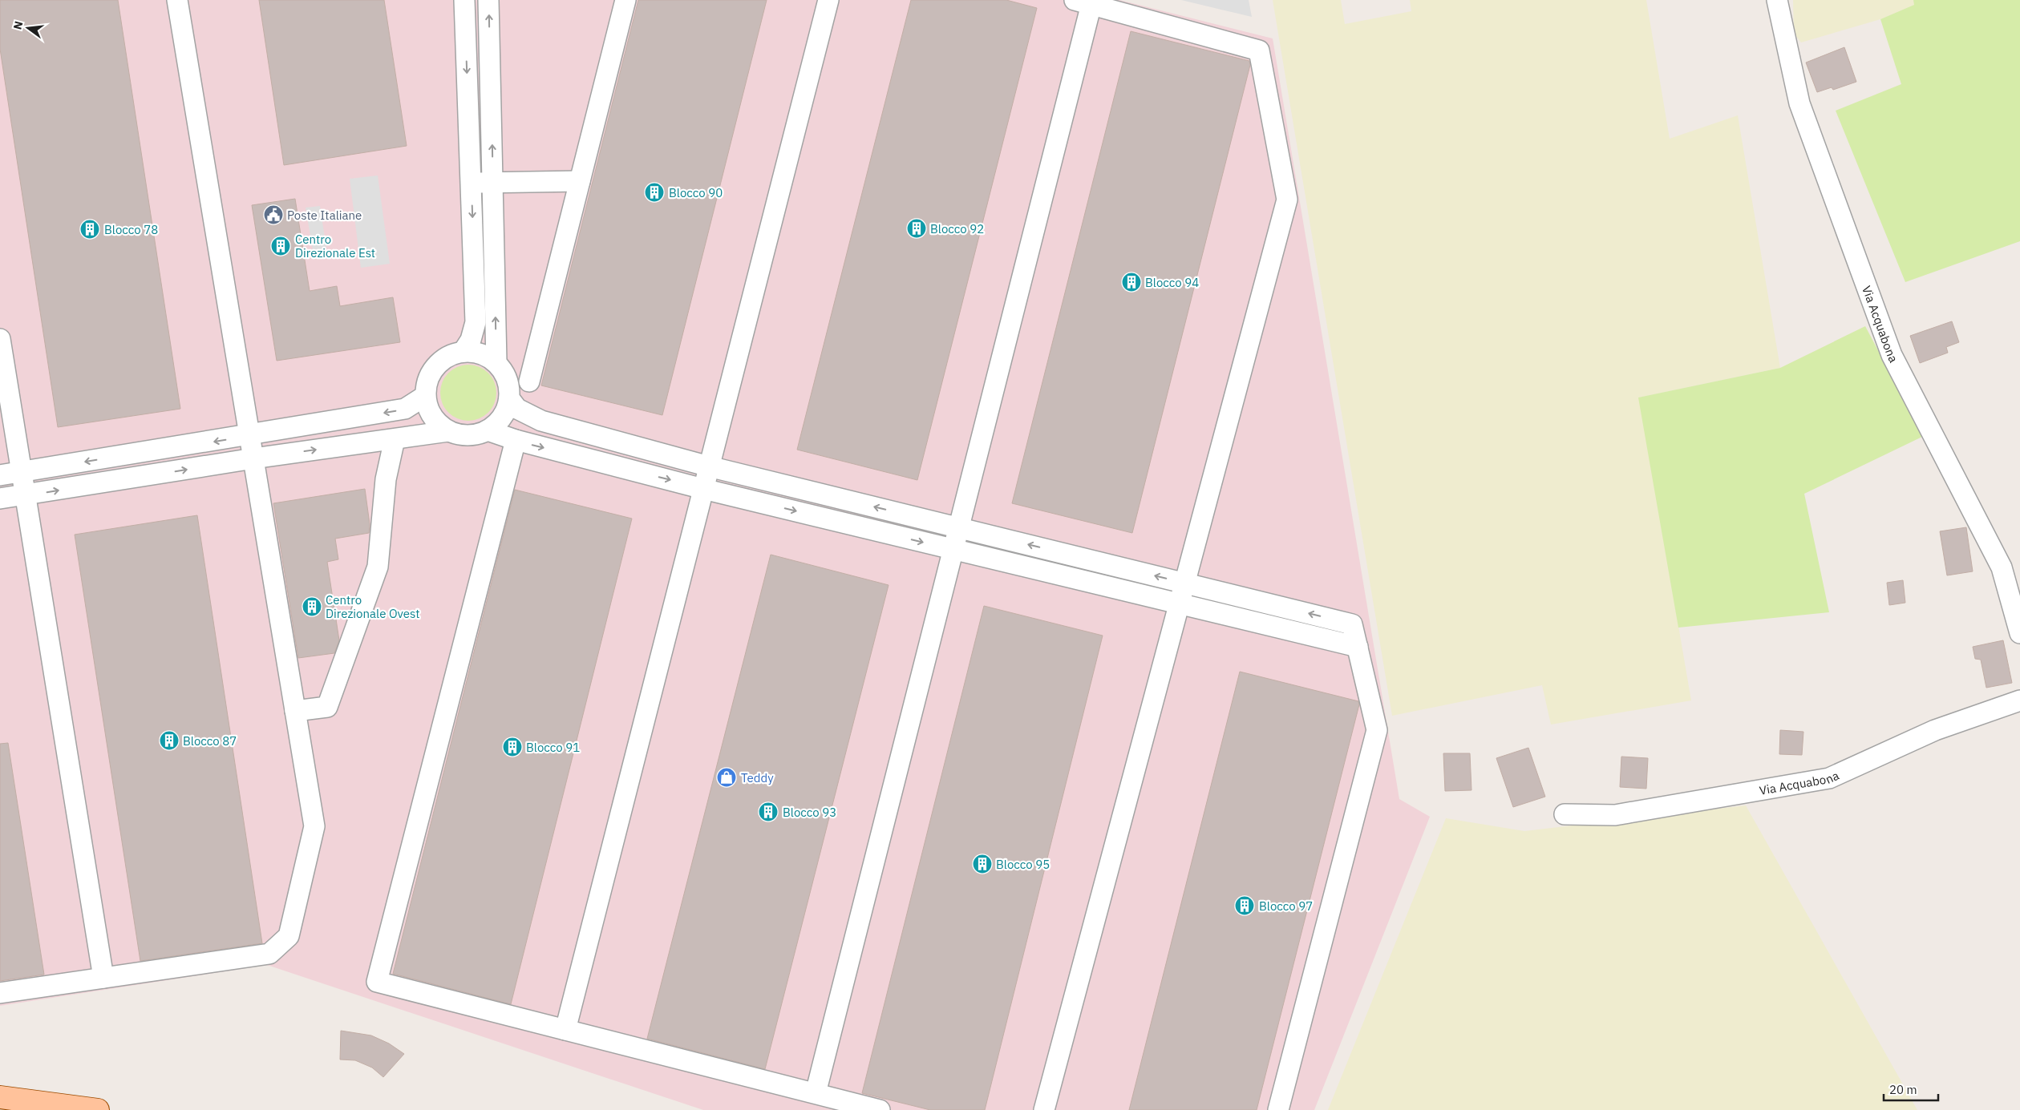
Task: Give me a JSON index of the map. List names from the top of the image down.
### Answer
{
  "streets": {
    "street": ["Via Acquabona"]
  },
  "places": {
    "building": [
      "Blocco 90",
      "Blocco 92",
      "Blocco 78",
      "Centro Direzionale Est",
      "Blocco 94",
      "Centro Direzionale Ovest",
      "Blocco 87",
      "Blocco 91",
      "Blocco 93",
      "Blocco 95",
      "Blocco 97"
    ],
    "public building": ["Poste Italiane"],
    "shop": ["Teddy"]
  },
  "scale_bar": "20 m",
  "north": "left"
}
